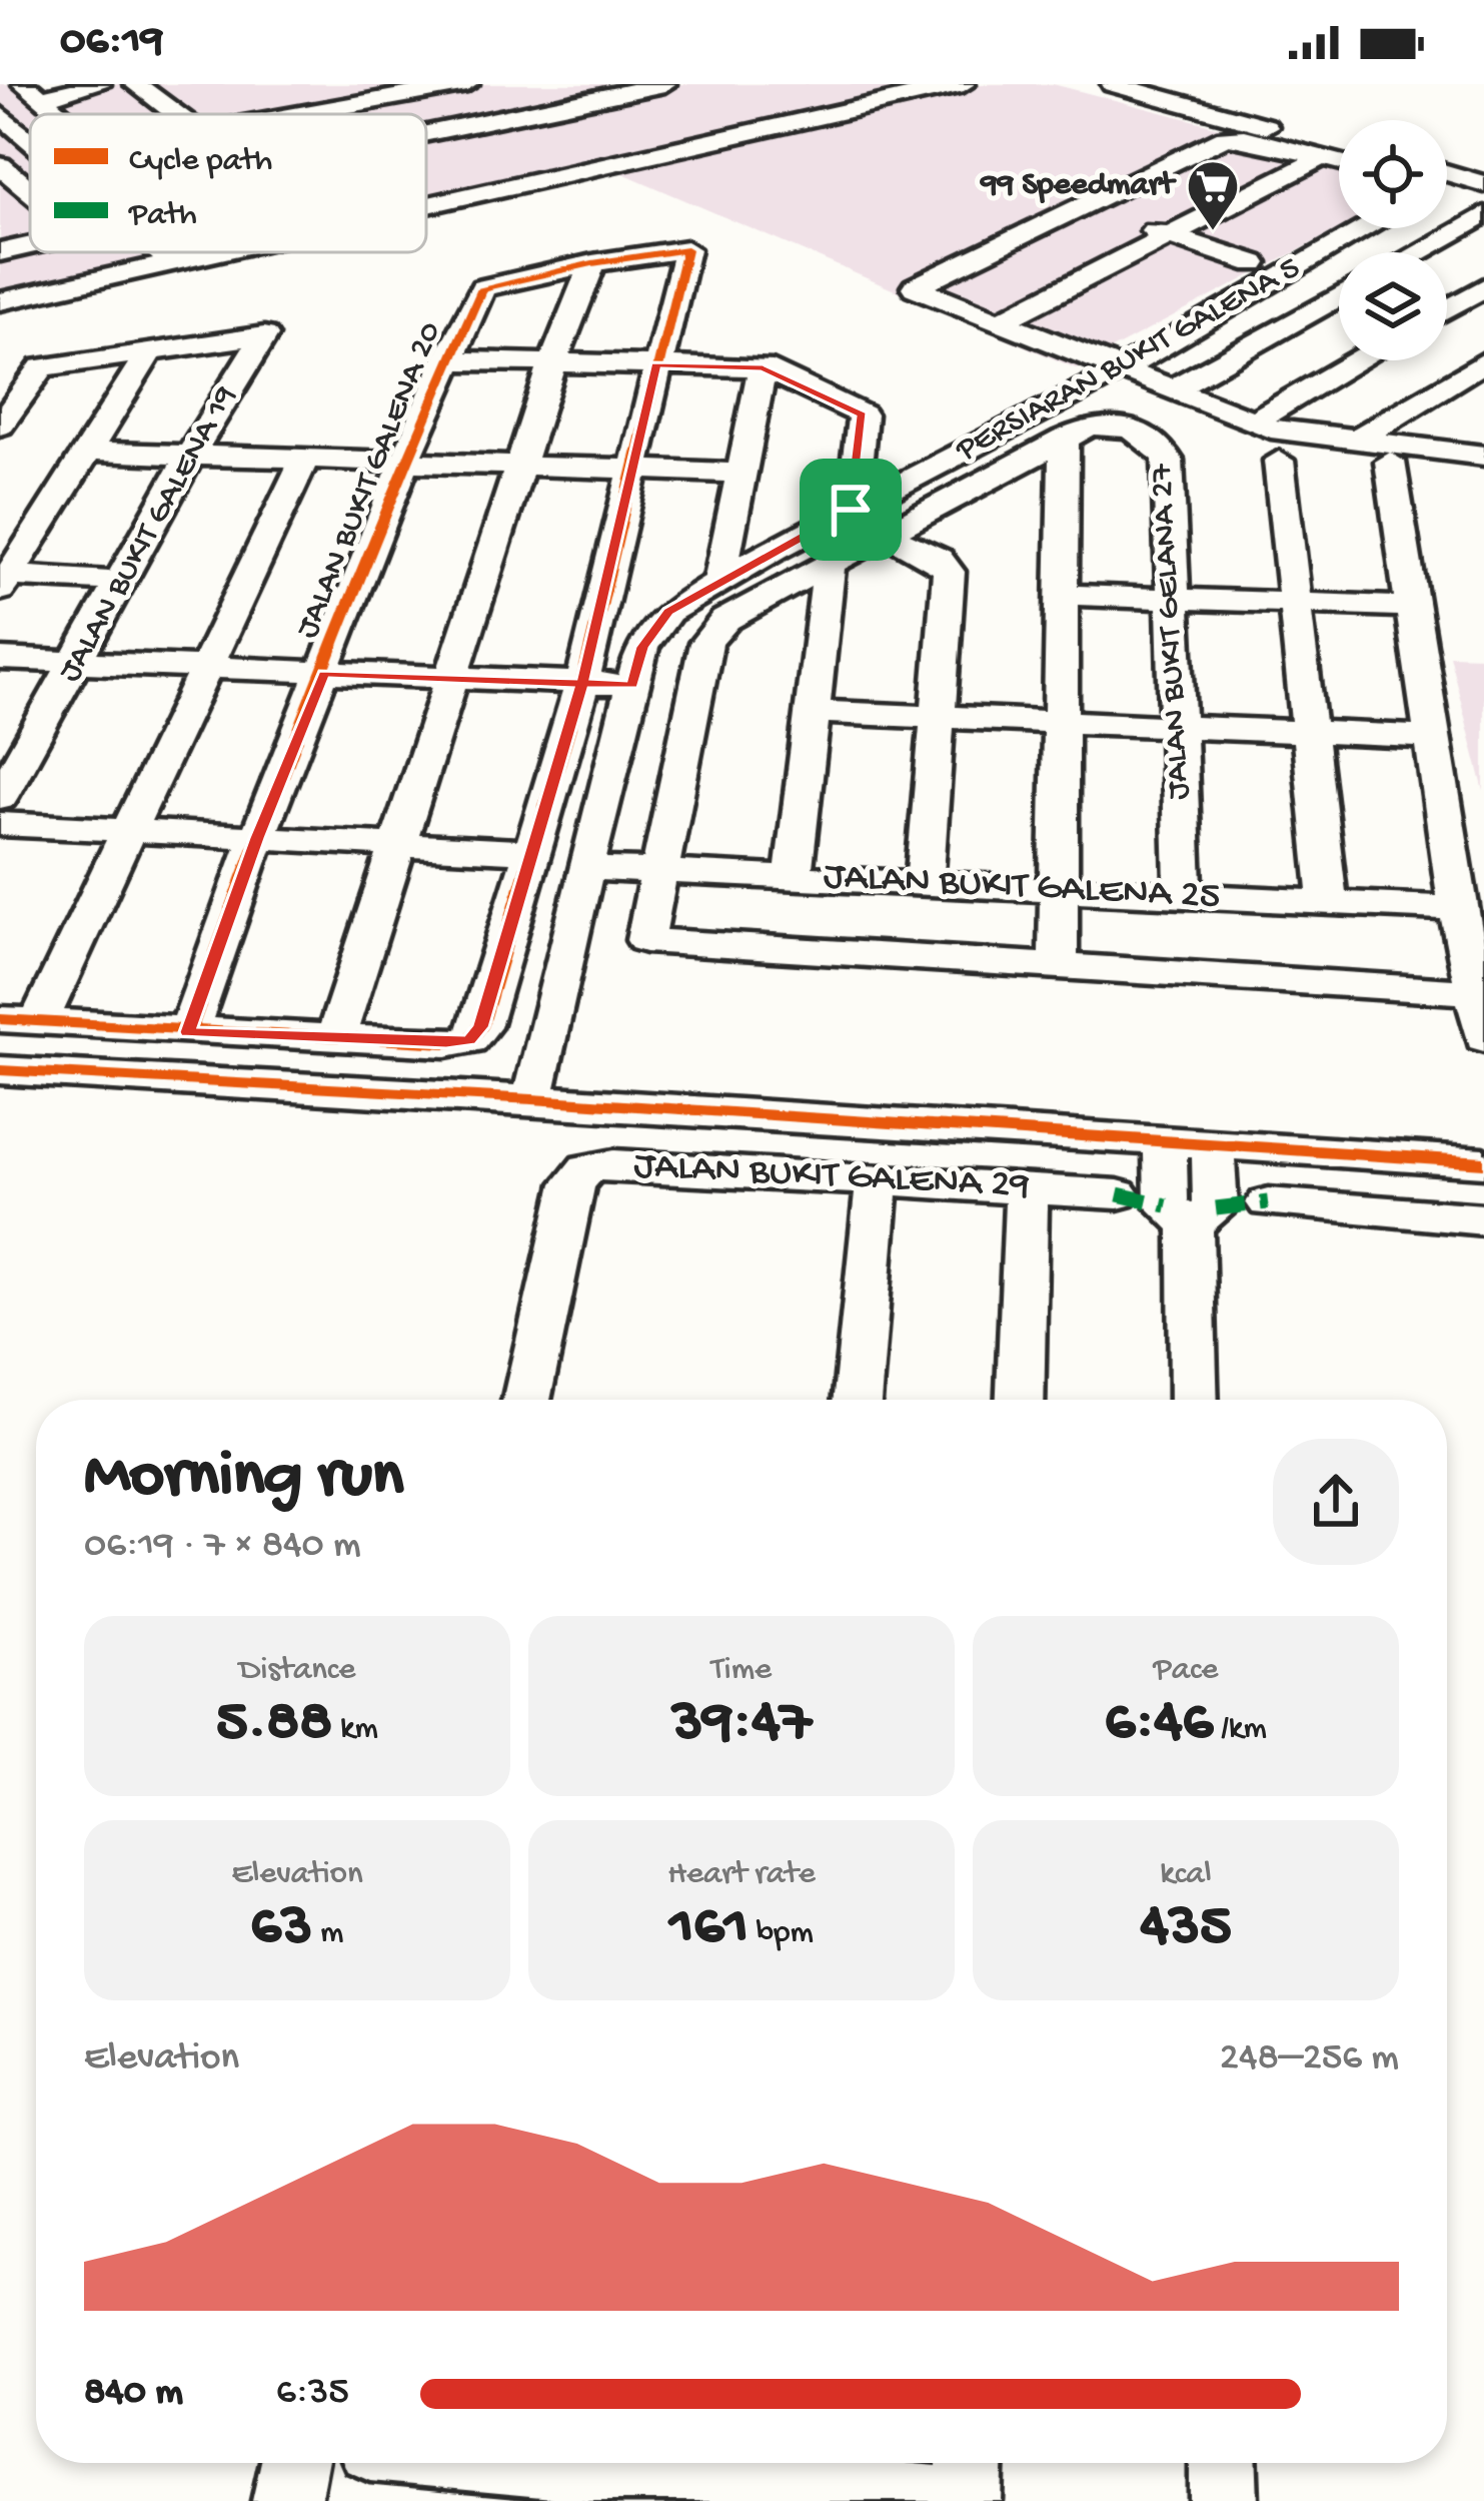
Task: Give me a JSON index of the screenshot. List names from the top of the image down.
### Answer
{
  "streets": {
    "street": [
      "PERSIARAN BUKIT GALENA 5",
      "JALAN BUKIT GALENA 20",
      "JALAN BUKIT GALENA 19",
      "JALAN BUKIT GELANA 27",
      "JALAN BUKIT GALENA 25",
      "JALAN BUKIT GALENA 29"
    ]
  },
  "crossings": [
    ["PERSIARAN BUKIT GALENA 5", "JALAN BUKIT GALENA 25"],
    ["JALAN BUKIT GELANA 27", "JALAN BUKIT GALENA 25"]
  ],
  "places": {
    "supermarket": ["99 Speedmart"]
  },
  "legend": ["Cycle path", "Path"],
  "page": {
    "status": "06:19",
    "heading": ["Morning run", "06:19 · 7 × 840 m"],
    "stats": [
      ["Distance", "5.88 km"],
      ["Time", "39:47"],
      ["Pace", "6:46 /km"],
      ["Elevation", "63 m"],
      ["Heart rate", "161 bpm"],
      ["kcal", "435"]
    ],
    "chart": ["Elevation", "248–256 m"],
    "list": [
      {
        "name": "840 m",
        "note": "6:35"
      }
    ]
  }
}
